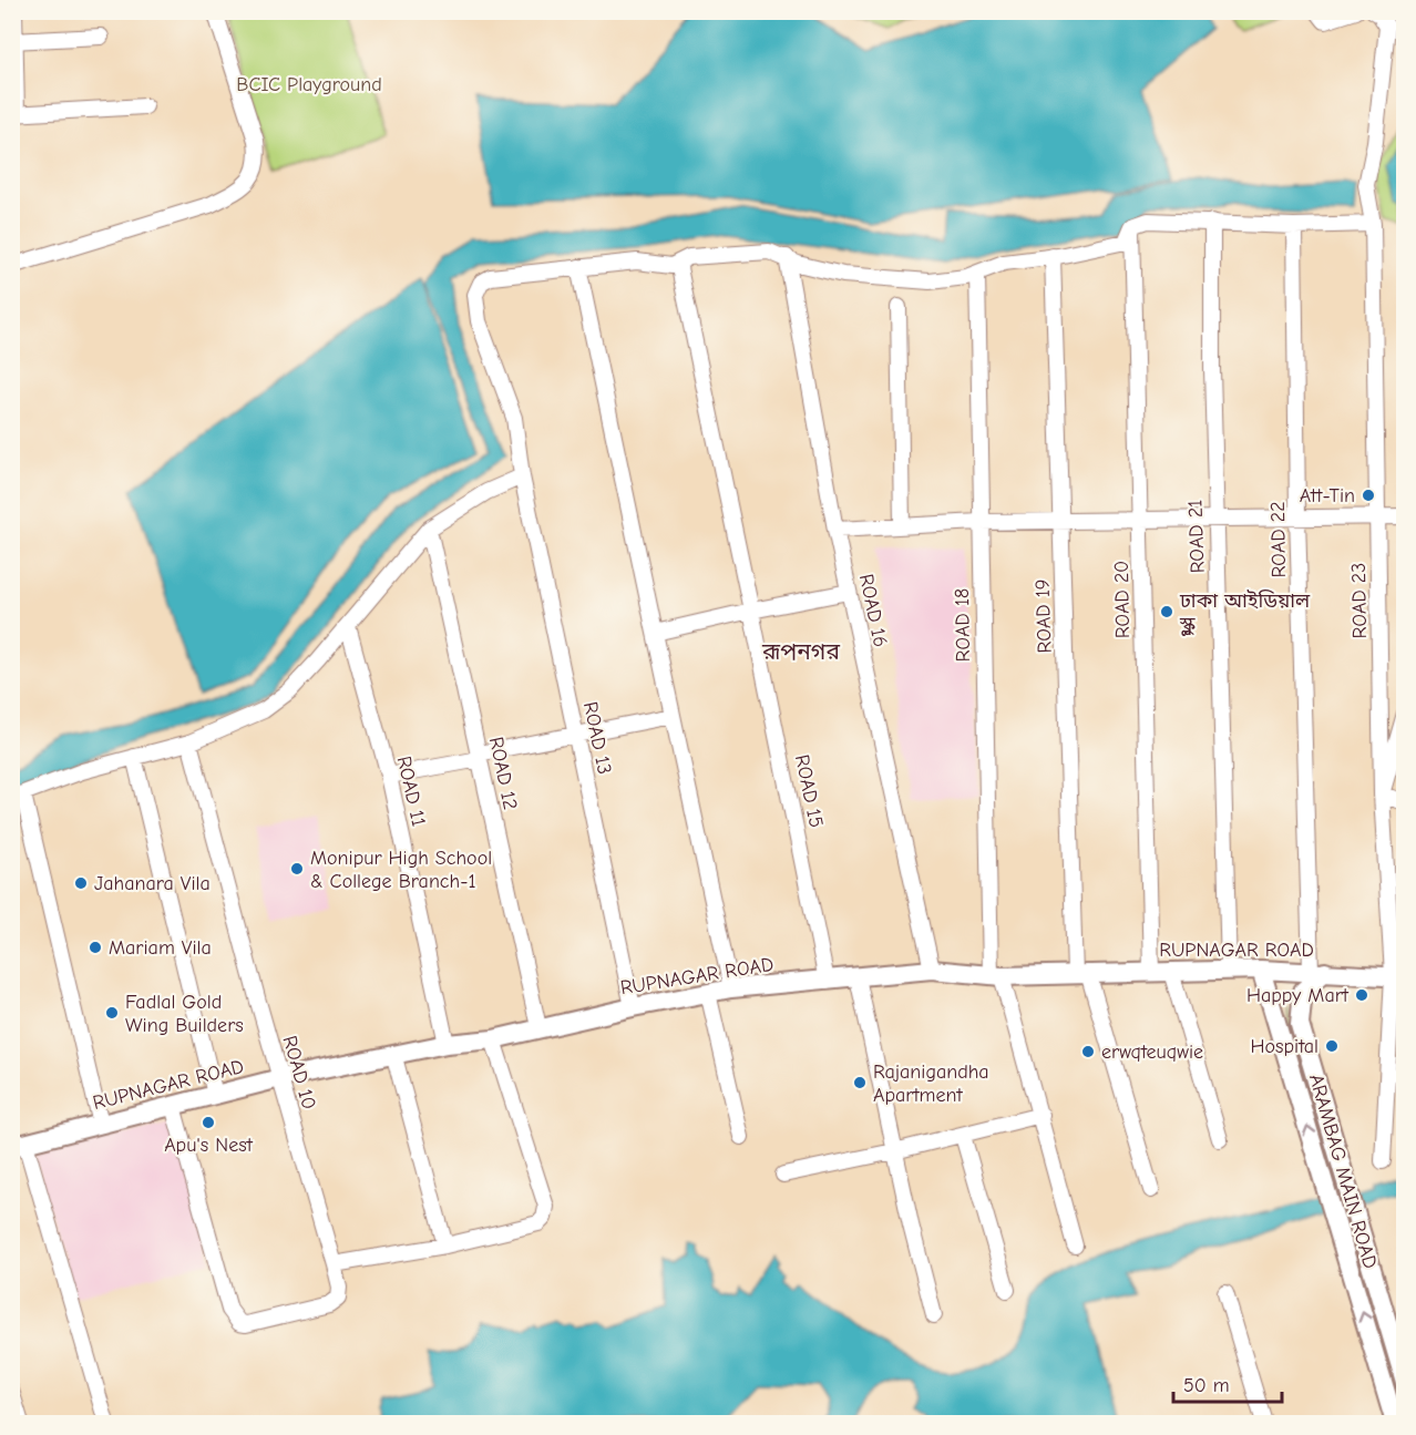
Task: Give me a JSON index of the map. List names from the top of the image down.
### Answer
{
  "streets": {
    "street": [
      "ROAD 21",
      "ROAD 22",
      "ROAD 20",
      "ROAD 23",
      "ROAD 16",
      "ROAD 19",
      "ROAD 18",
      "ROAD 13",
      "ROAD 12",
      "ROAD 11",
      "ROAD 15",
      "RUPNAGAR ROAD",
      "ROAD 10",
      "ARAMBAG MAIN ROAD"
    ]
  },
  "crossings": [
    ["ROAD 21", "RUPNAGAR ROAD"],
    ["ROAD 22", "RUPNAGAR ROAD"],
    ["ROAD 22", "ARAMBAG MAIN ROAD"],
    ["ROAD 20", "RUPNAGAR ROAD"],
    ["ROAD 23", "RUPNAGAR ROAD"],
    ["ROAD 16", "RUPNAGAR ROAD"],
    ["ROAD 19", "RUPNAGAR ROAD"],
    ["ROAD 18", "RUPNAGAR ROAD"],
    ["ROAD 13", "RUPNAGAR ROAD"],
    ["ROAD 12", "RUPNAGAR ROAD"],
    ["ROAD 11", "RUPNAGAR ROAD"],
    ["ROAD 15", "RUPNAGAR ROAD"],
    ["RUPNAGAR ROAD", "ROAD 10"],
    ["RUPNAGAR ROAD", "ARAMBAG MAIN ROAD"]
  ],
  "districts": ["রূপনগর"],
  "parks": ["BCIC Playground"],
  "places": [
    "Att-Tin",
    "ঢাকা আইডিয়াল স্কুল",
    "Monipur High School & College Branch-1",
    "Jahanara Vila",
    "Mariam Vila",
    "Happy Mart",
    "Fadlal Gold Wing Builders",
    "Hospital",
    "erwqteuqwie",
    "Rajanigandha Apartment",
    "Apu's Nest"
  ],
  "scale_bar": "50 m"
}
